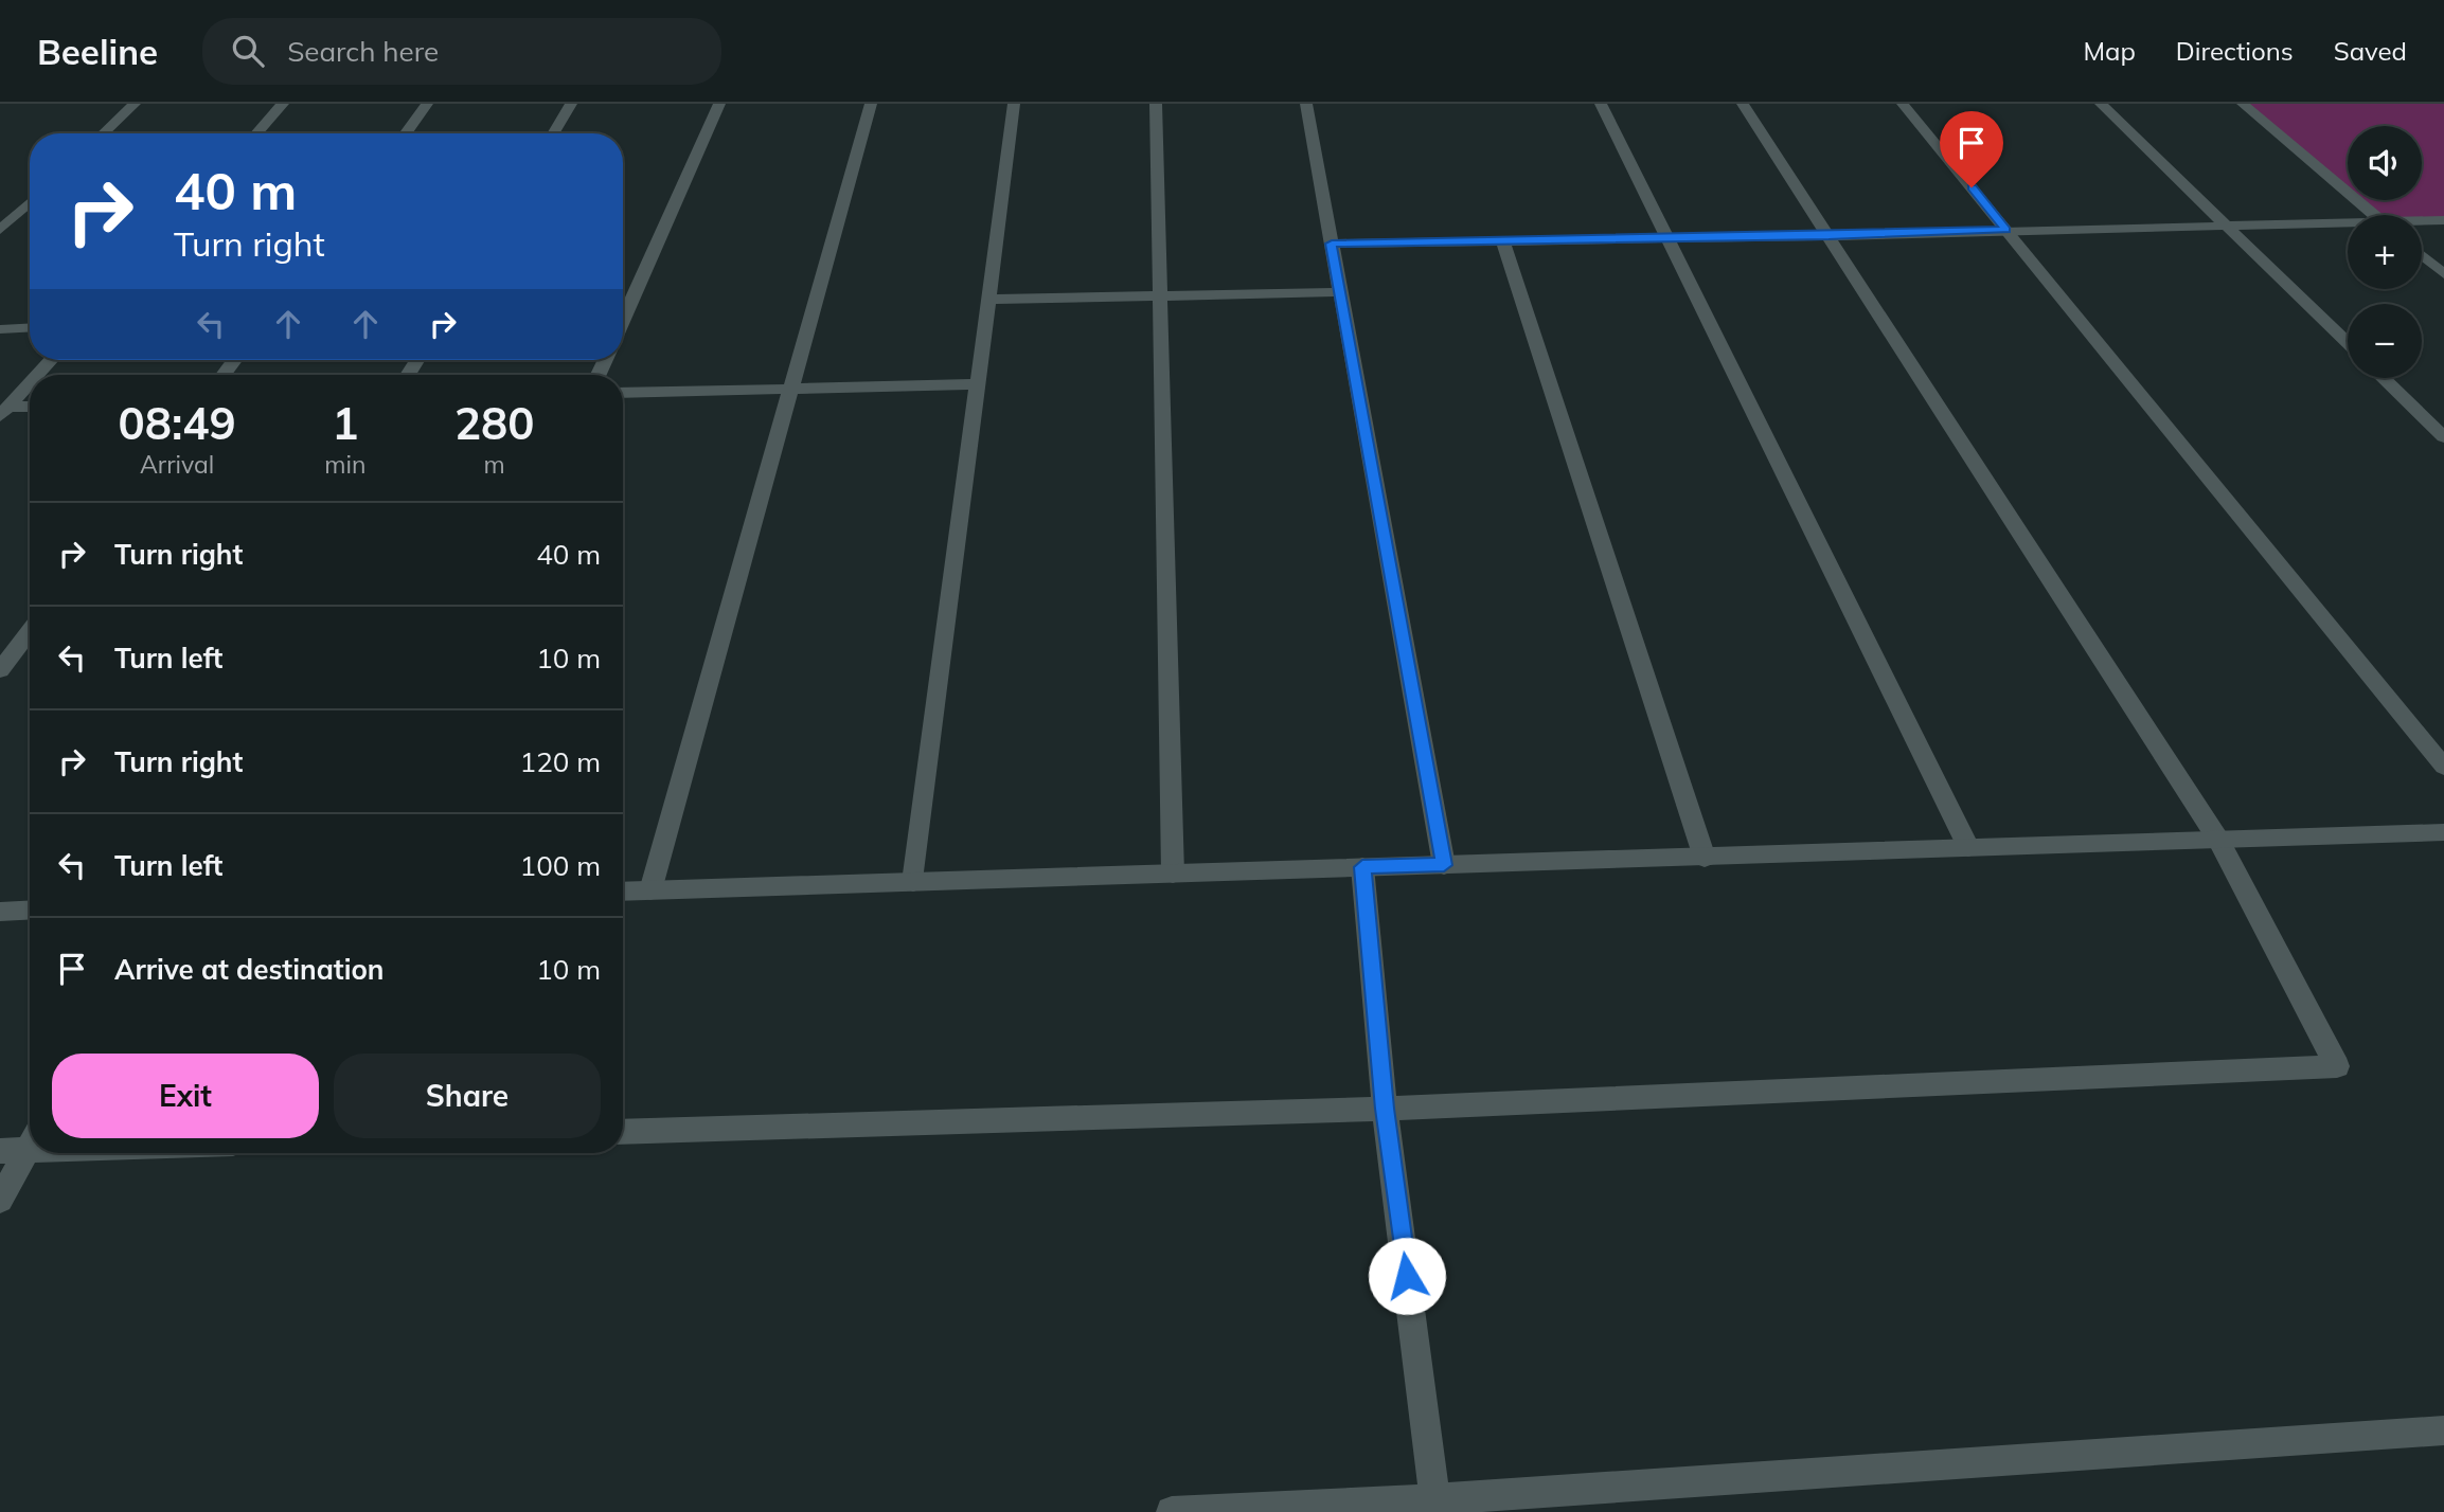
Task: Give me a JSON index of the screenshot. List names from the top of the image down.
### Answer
{
  "page": {
    "header": "Beeline",
    "search": "Search here",
    "nav": ["Map", "Directions", "Saved"],
    "map_buttons": ["+", "−"],
    "turn": ["40 m", "Turn right"],
    "eta": [
      "08:49",
      "Arrival",
      "1",
      "min",
      "280",
      "m"
    ],
    "list": [
      {
        "name": "Turn right",
        "value": "40 m"
      },
      {
        "name": "Turn left",
        "value": "10 m"
      },
      {
        "name": "Turn right",
        "value": "120 m"
      },
      {
        "name": "Turn left",
        "value": "100 m"
      },
      {
        "name": "Arrive at destination",
        "value": "10 m"
      }
    ],
    "buttons": ["Exit", "Share"]
  }
}
